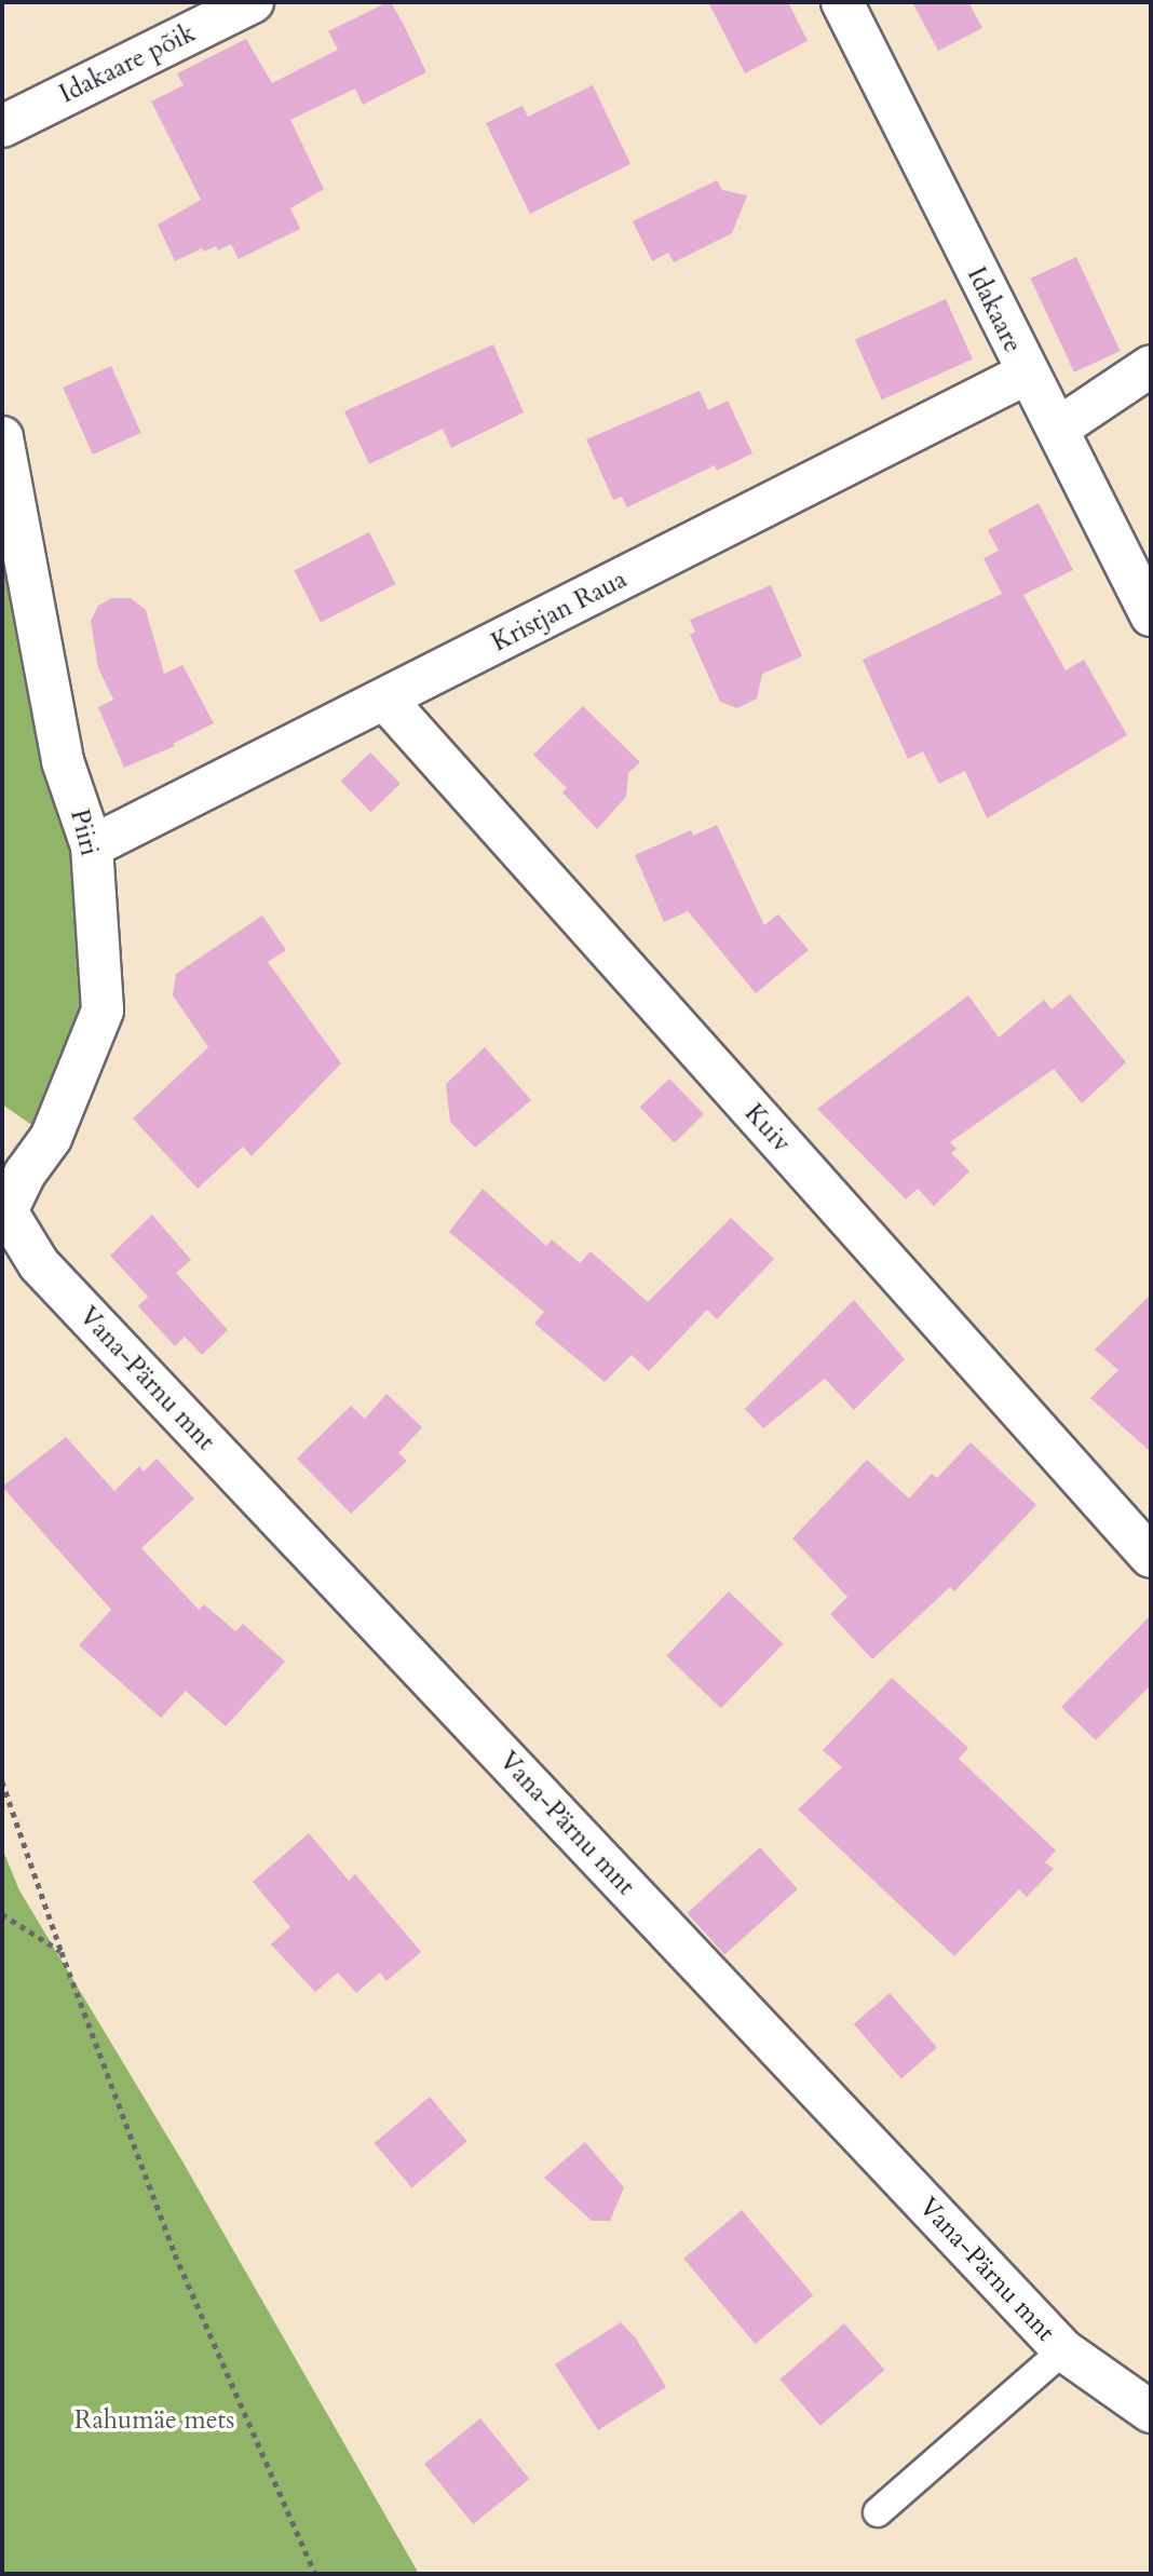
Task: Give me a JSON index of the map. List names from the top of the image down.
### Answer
{
  "streets": {
    "street": [
      "Idakaare põik",
      "Idakaare",
      "Kristjan Raua",
      "Piiri",
      "Kuiv",
      "Vana-Pärnu mnt"
    ]
  },
  "crossings": [
    ["Idakaare", "Kristjan Raua"],
    ["Kristjan Raua", "Piiri"],
    ["Kristjan Raua", "Kuiv"],
    ["Piiri", "Vana-Pärnu mnt"]
  ],
  "parks": ["Rahumäe mets"]
}
